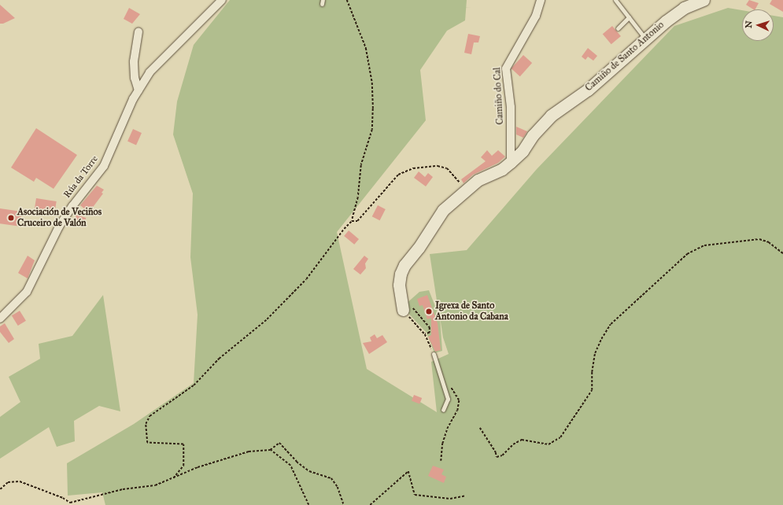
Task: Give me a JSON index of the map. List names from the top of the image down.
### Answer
{
  "streets": {
    "street": ["Camiño de Santo Antonio", "Camiño do Cal", "Rúa da Torre"]
  },
  "crossings": [
    ["Camiño de Santo Antonio", "Camiño do Cal"]
  ],
  "places": ["Asociación de Veciños Cruceiro de Valón", "Igrexa de Santo Antonio da Cabana"],
  "north": "left"
}
